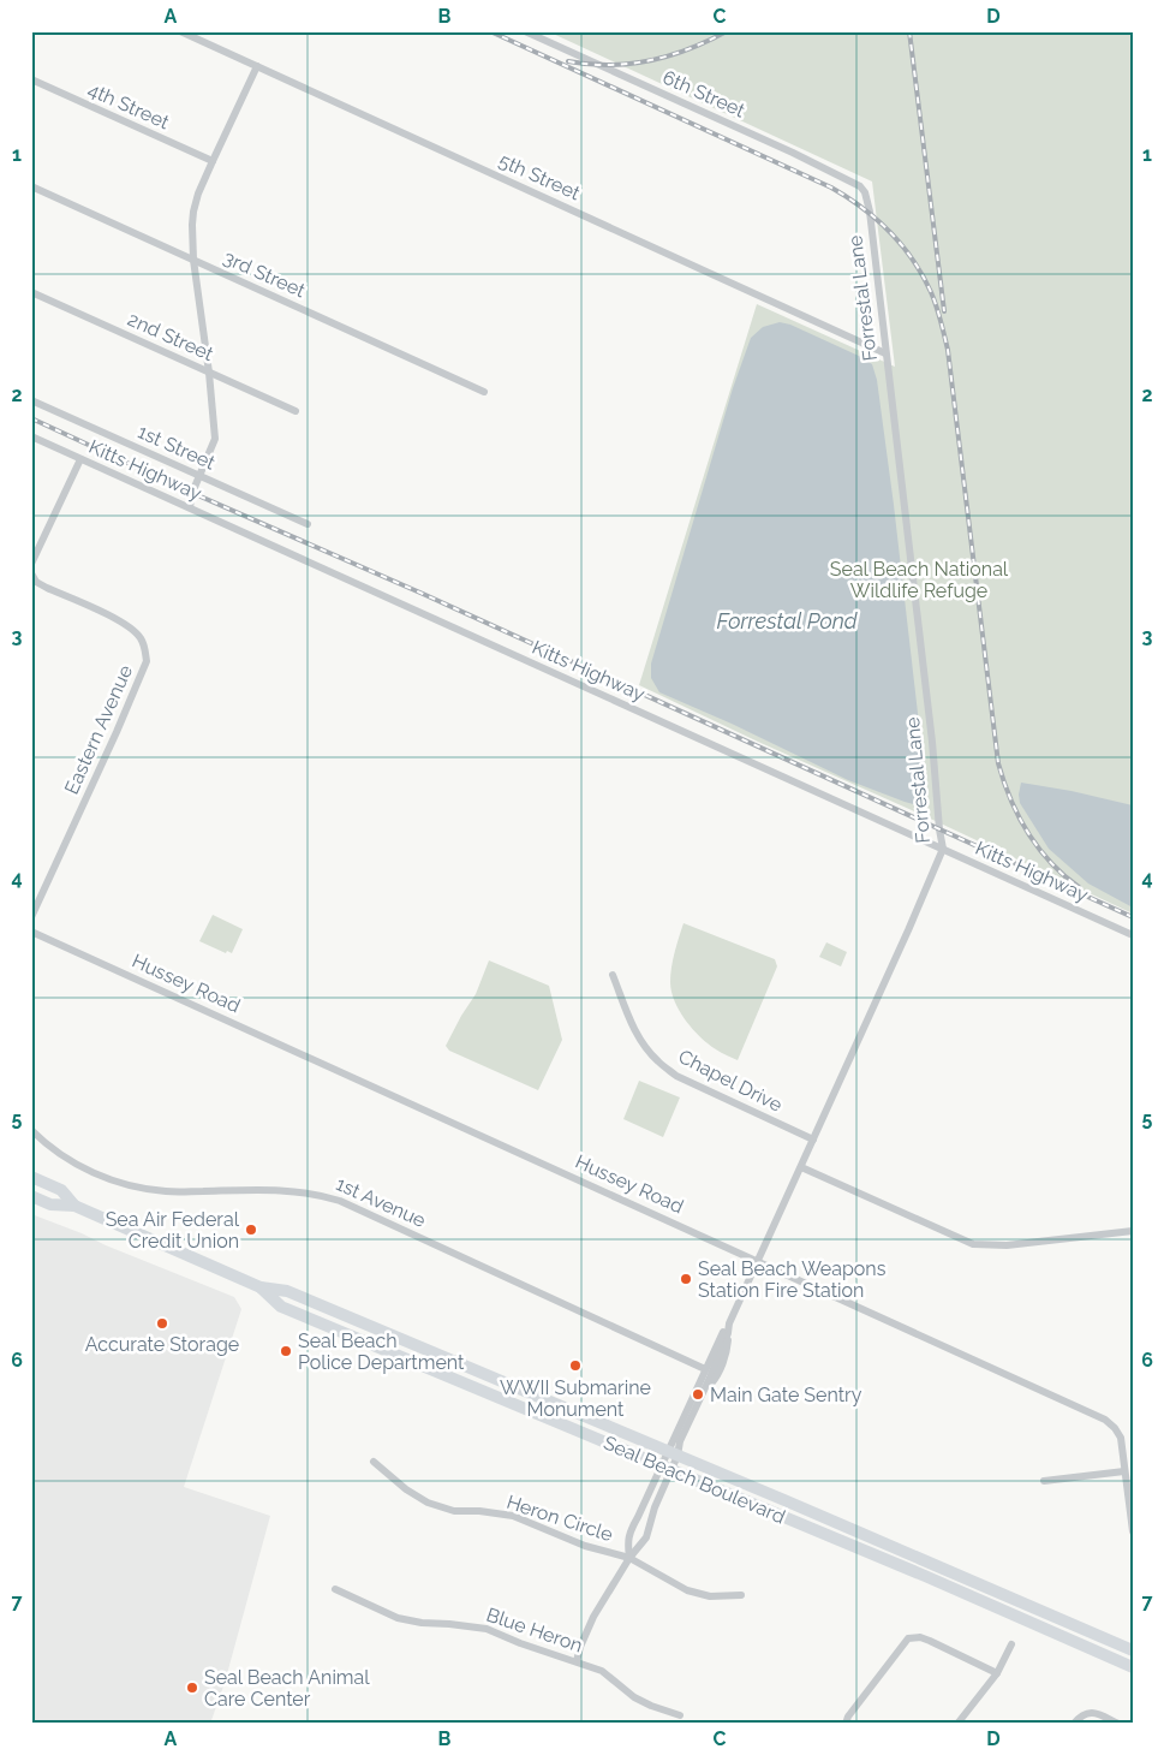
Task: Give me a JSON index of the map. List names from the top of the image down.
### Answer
{
  "streets": {
    "main road": ["Seal Beach Boulevard"],
    "street": [
      "6th Street",
      "4th Street",
      "5th Street",
      "3rd Street",
      "Forrestal Lane",
      "2nd Street",
      "1st Street",
      "Kitts Highway",
      "Eastern Avenue",
      "Hussey Road",
      "Chapel Drive",
      "1st Avenue",
      "Heron Circle",
      "Blue Heron"
    ]
  },
  "crossings": [
    ["6th Street", "Forrestal Lane"],
    ["5th Street", "Forrestal Lane"],
    ["Forrestal Lane", "Kitts Highway"],
    ["Forrestal Lane", "Hussey Road"],
    ["Forrestal Lane", "Chapel Drive"],
    ["Forrestal Lane", "1st Avenue"],
    ["Forrestal Lane", "Seal Beach Boulevard"]
  ],
  "water": ["Forrestal Pond"],
  "parks": ["Seal Beach National Wildlife Refuge"],
  "places": [
    "Sea Air Federal Credit Union",
    "Seal Beach Weapons Station Fire Station",
    "Accurate Storage",
    "Seal Beach Police Department",
    "WWII Submarine Monument",
    "Main Gate Sentry",
    "Seal Beach Animal Care Center"
  ],
  "grid": {
    "columns": [
      "A",
      "B",
      "C",
      "D"
    ],
    "rows": [
      "1",
      "2",
      "3",
      "4",
      "5",
      "6",
      "7"
    ]
  }
}
